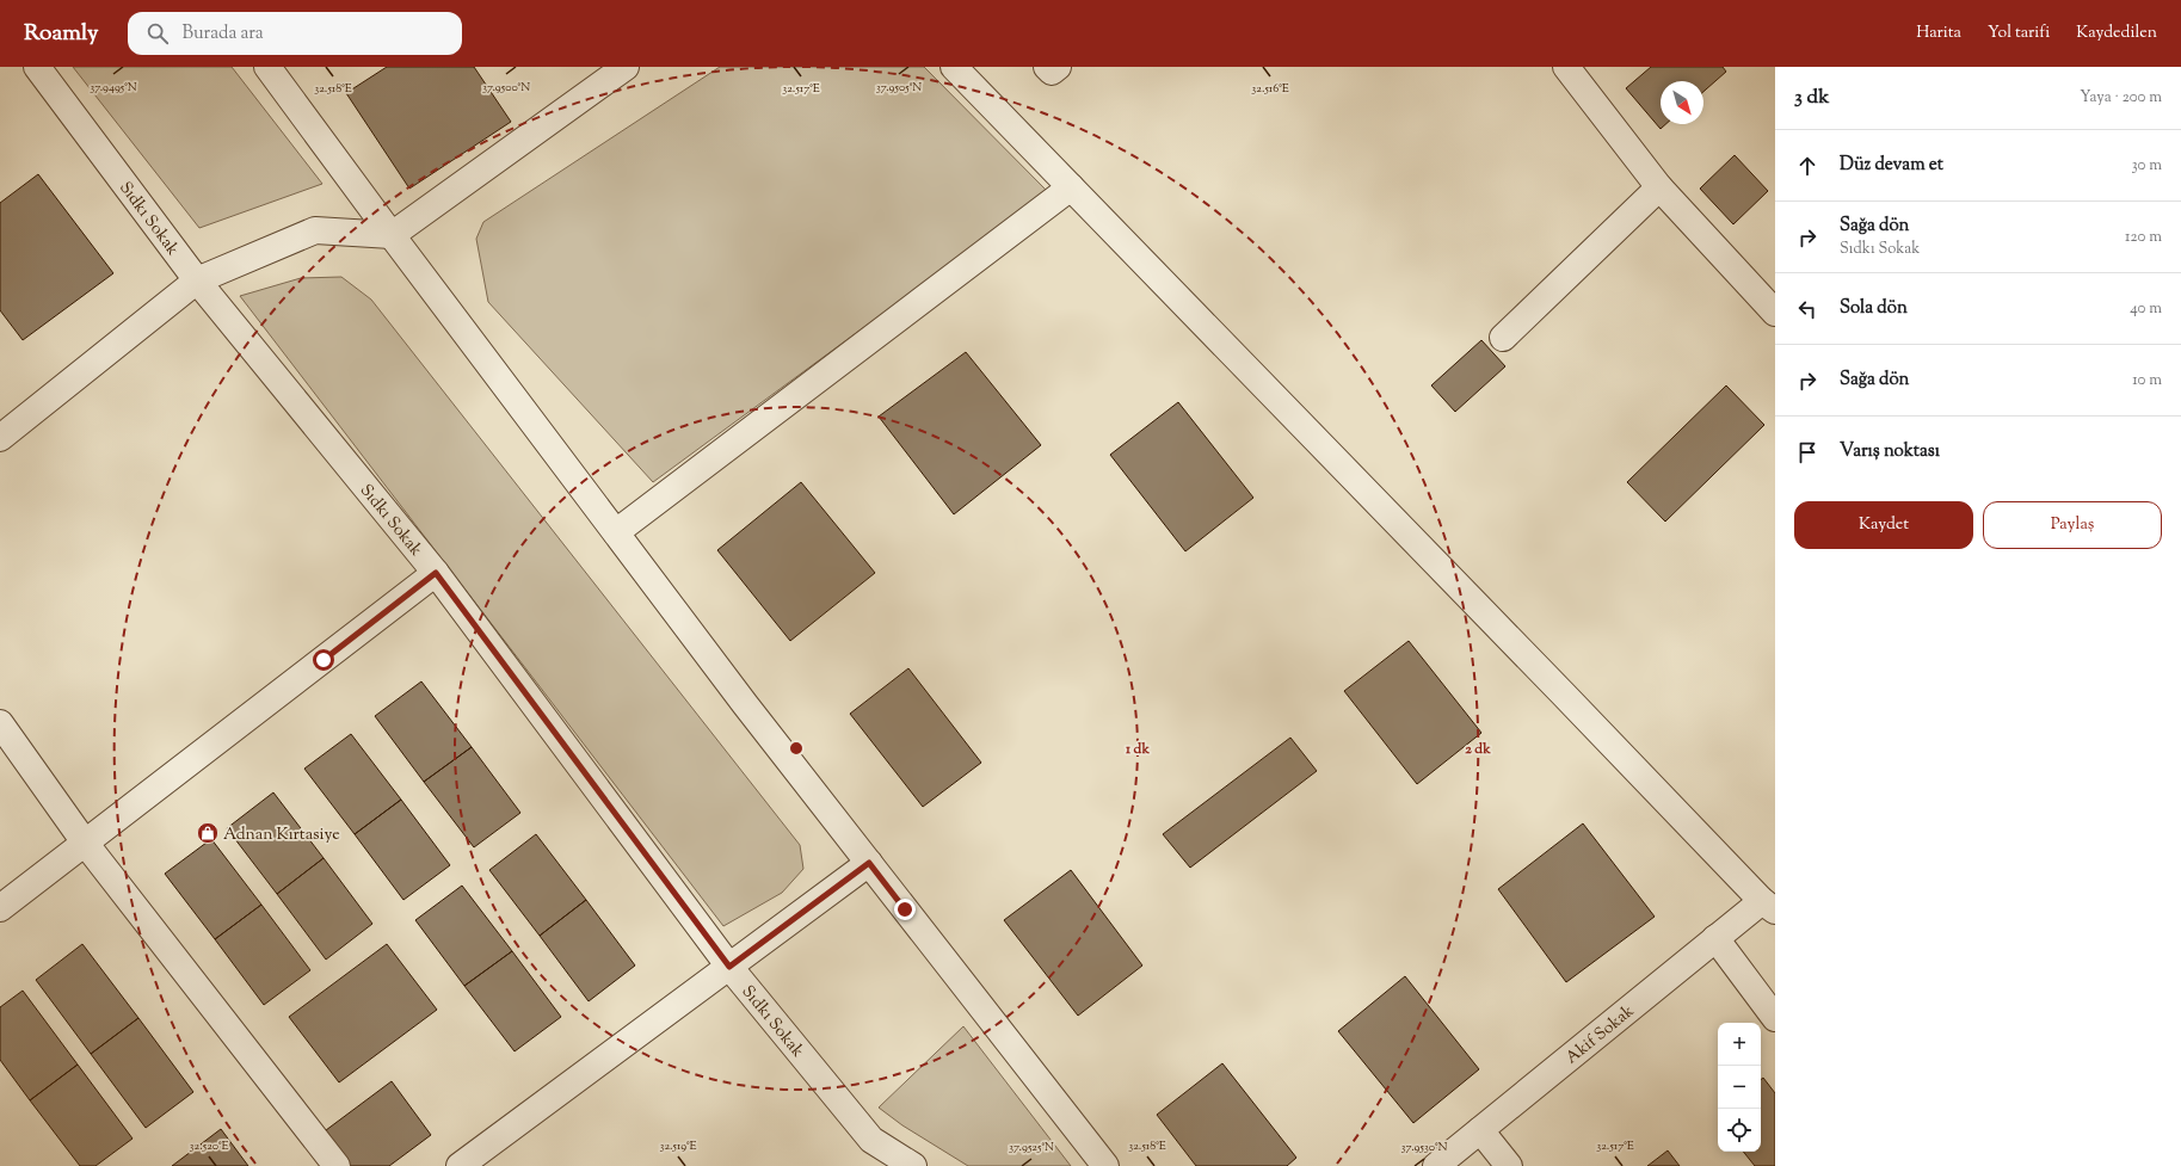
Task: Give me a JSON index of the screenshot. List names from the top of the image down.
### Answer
{
  "streets": {
    "street": ["Sıdkı Sokak", "Akif Sokak"]
  },
  "places": {
    "shop": ["Adnan Kırtasiye"]
  },
  "north": "bottom right",
  "page": {
    "header": "Roamly",
    "search": "Burada ara",
    "nav": ["Harita", "Yol tarifi", "Kaydedilen"],
    "heading": ["3 dk", "Yaya · 200 m"],
    "list": [
      ["Düz devam et", "30 m"],
      ["Sağa dön", "Sıdkı Sokak", "120 m"],
      ["Sola dön", "40 m"],
      ["Sağa dön", "10 m"],
      "Varış noktası"
    ],
    "buttons": ["Kaydet", "Paylaş"],
    "map_buttons": ["+", "−"]
  },
  "coordinates": [
    "37.9495°N",
    "37.9500°N",
    "37.9505°N",
    "32.518°E",
    "32.517°E",
    "32.516°E",
    "32.520°E",
    "32.519°E",
    "37.9525°N",
    "37.9530°N"
  ],
  "rings": ["1 dk", "2 dk"]
}
